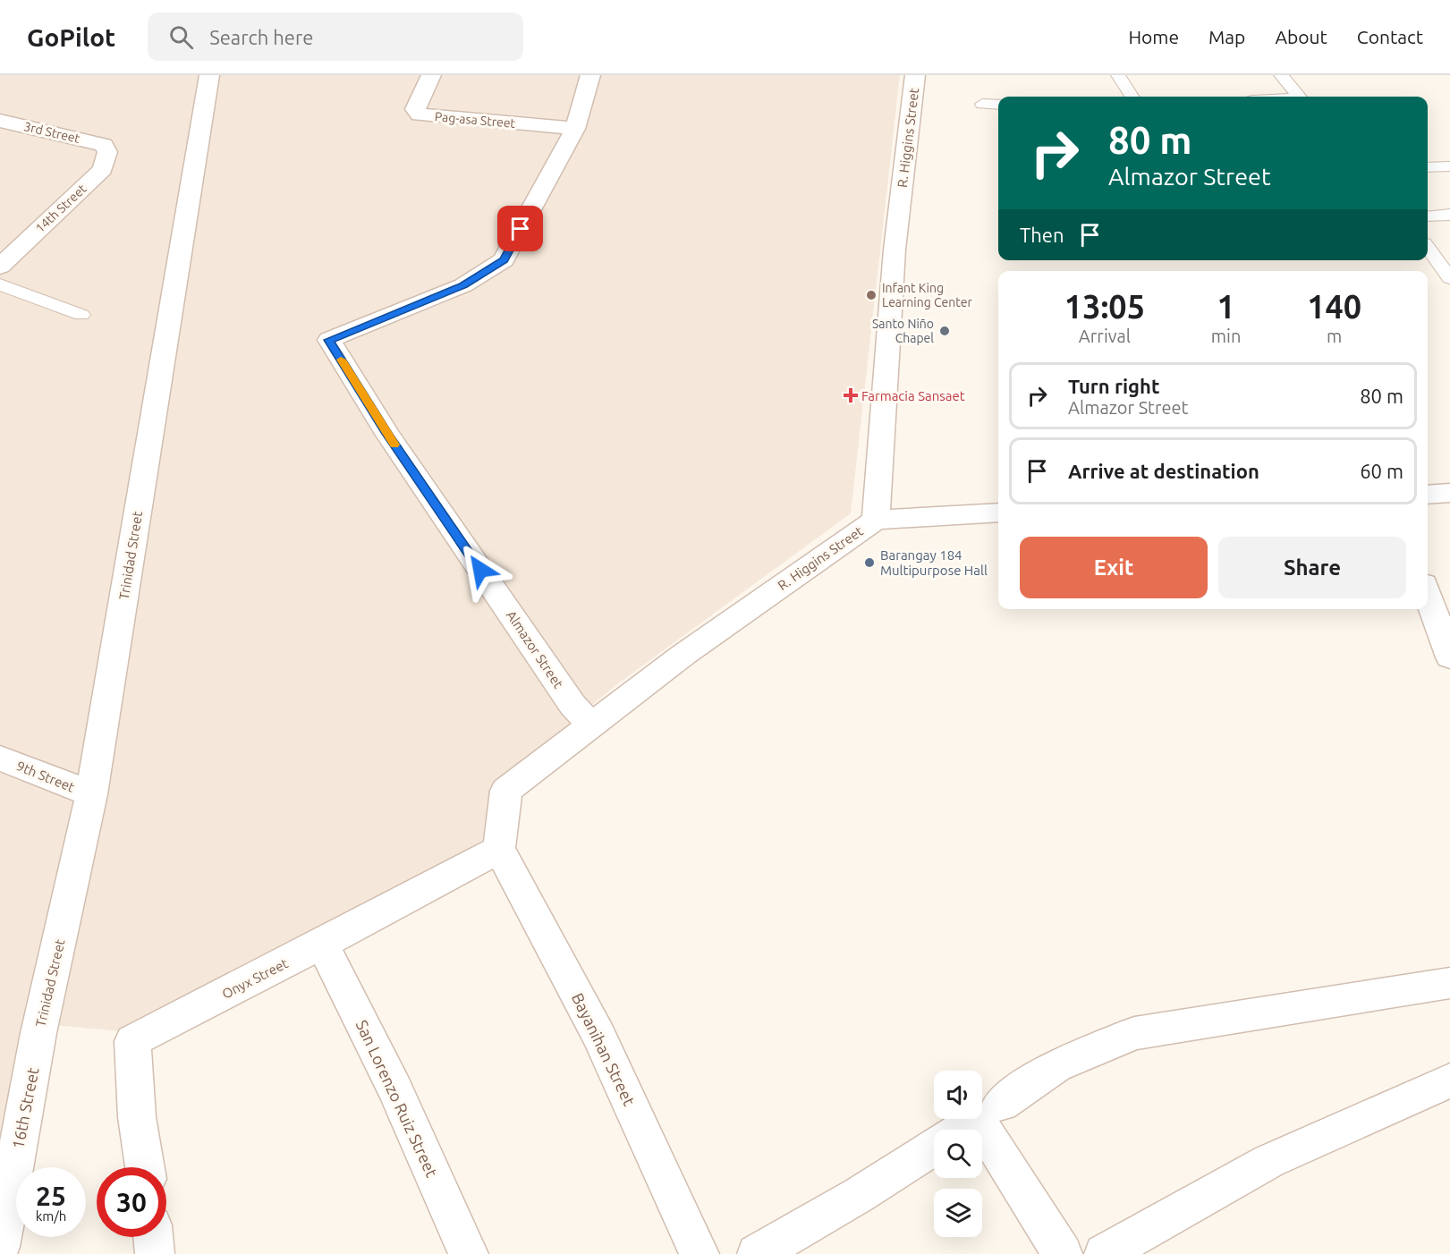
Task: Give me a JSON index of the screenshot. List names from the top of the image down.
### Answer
{
  "streets": {
    "street": [
      "Pag-asa Street",
      "3rd Street",
      "R. Higgins Street",
      "14th Street",
      "Trinidad Street",
      "Almazor Street",
      "9th Street",
      "Onyx Street",
      "Bayanihan Street",
      "San Lorenzo Ruiz Street",
      "16th Street"
    ]
  },
  "crossings": [
    ["Pag-asa Street", "Almazor Street"],
    ["3rd Street", "14th Street"],
    ["R. Higgins Street", "Almazor Street"],
    ["R. Higgins Street", "Onyx Street"],
    ["R. Higgins Street", "Bayanihan Street"],
    ["Trinidad Street", "9th Street"],
    ["Trinidad Street", "16th Street"],
    ["Onyx Street", "Bayanihan Street"],
    ["Onyx Street", "San Lorenzo Ruiz Street"]
  ],
  "places": {
    "other": ["Infant King Learning Center", "Santo Niño Chapel", "Barangay 184 Multipurpose Hall"],
    "health": ["Farmacia Sansaet"]
  },
  "page": {
    "header": "GoPilot",
    "search": "Search here",
    "nav": [
      "Home",
      "Map",
      "About",
      "Contact"
    ],
    "turn": ["80 m", "Almazor Street"],
    "then": "Then",
    "eta": [
      "13:05",
      "Arrival",
      "1",
      "min",
      "140",
      "m"
    ],
    "list": [
      {
        "name": "Turn right",
        "note": "Almazor Street",
        "value": "80 m"
      },
      {
        "name": "Arrive at destination",
        "value": "60 m"
      }
    ],
    "buttons": ["Exit", "Share"],
    "speed": "25 km/h",
    "limit": "30"
  }
}
